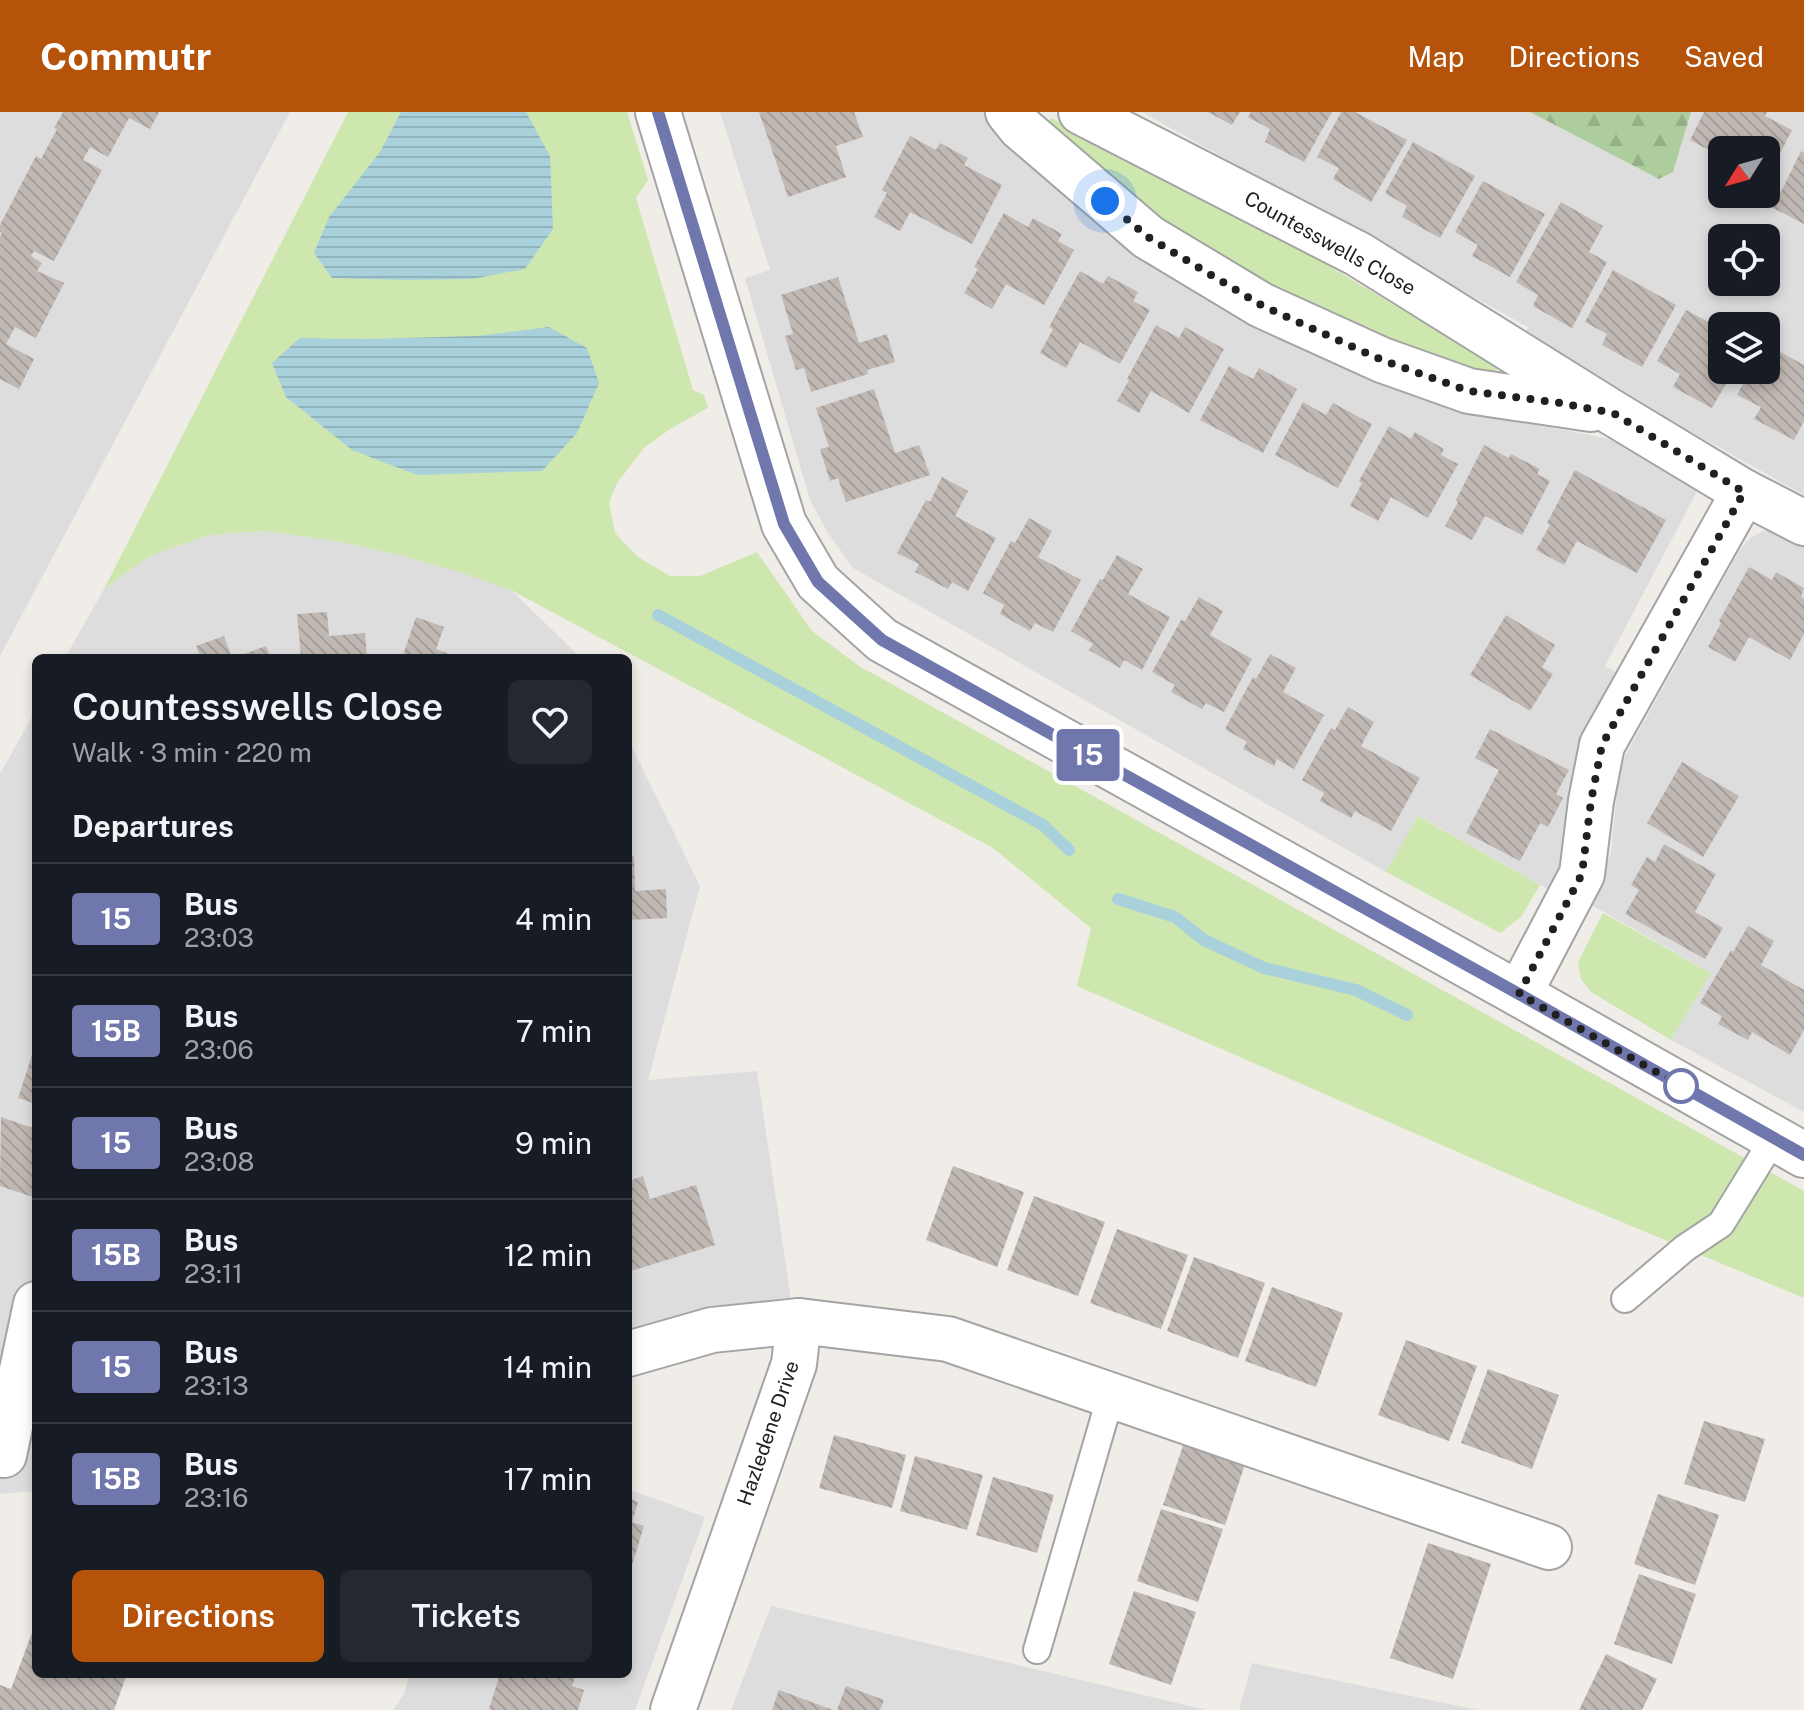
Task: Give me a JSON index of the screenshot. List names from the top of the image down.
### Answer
{
  "streets": {
    "street": ["Countesswells Close", "Hazledene Drive"]
  },
  "lines": ["bus line 15"],
  "north": "bottom left",
  "page": {
    "header": "Commutr",
    "nav": ["Map", "Directions", "Saved"],
    "on_map": "15",
    "heading": [
      ["Countesswells Close", "Walk · 3 min · 220 m"],
      "Departures"
    ],
    "list": [
      {
        "mark": "15",
        "name": "Bus",
        "note": "23:03",
        "value": "4 min"
      },
      {
        "mark": "15B",
        "name": "Bus",
        "note": "23:06",
        "value": "7 min"
      },
      {
        "mark": "15",
        "name": "Bus",
        "note": "23:08",
        "value": "9 min"
      },
      {
        "mark": "15B",
        "name": "Bus",
        "note": "23:11",
        "value": "12 min"
      },
      {
        "mark": "15",
        "name": "Bus",
        "note": "23:13",
        "value": "14 min"
      },
      {
        "mark": "15B",
        "name": "Bus",
        "note": "23:16",
        "value": "17 min"
      }
    ],
    "buttons": ["Directions", "Tickets"]
  }
}
